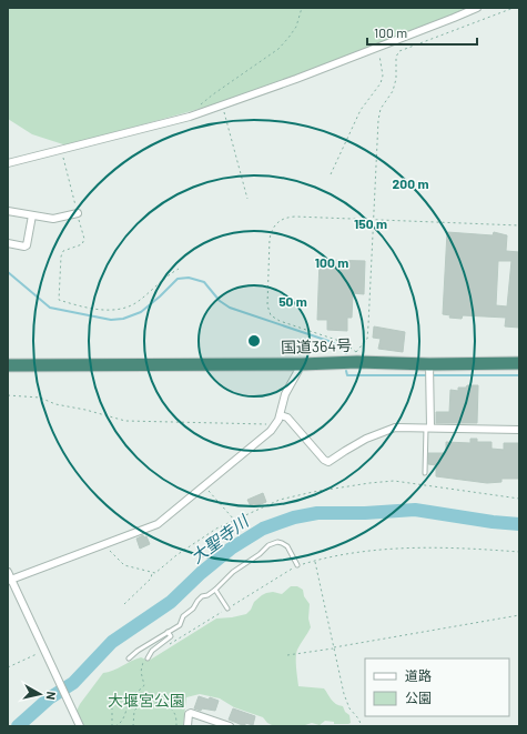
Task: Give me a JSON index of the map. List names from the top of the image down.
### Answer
{
  "streets": {
    "highway": ["国道364号"]
  },
  "water": ["大聖寺川"],
  "parks": ["大堰宮公園"],
  "legend": ["道路", "公園"],
  "scale_bar": "100 m",
  "north": "right",
  "rings": [
    "200 m",
    "150 m",
    "100 m",
    "50 m"
  ]
}
